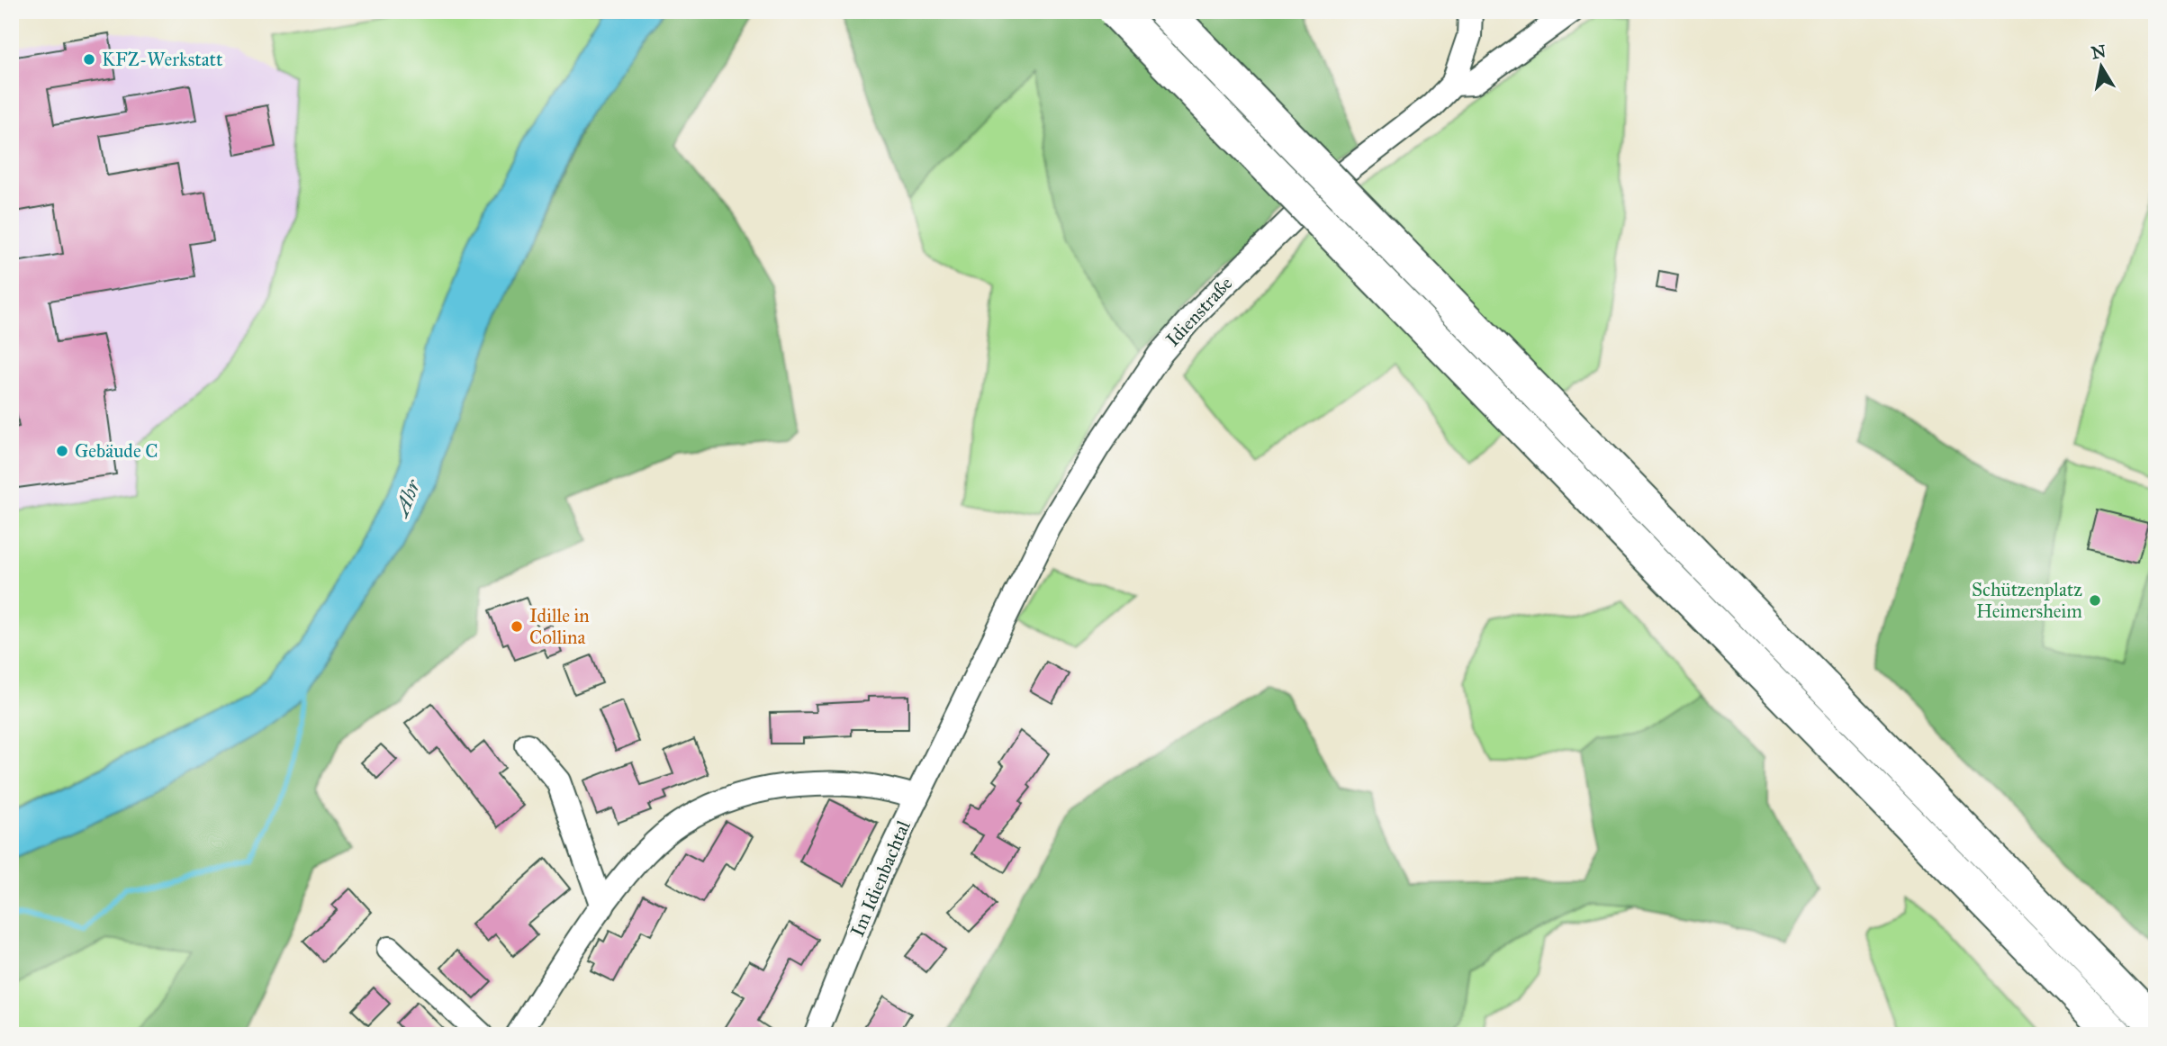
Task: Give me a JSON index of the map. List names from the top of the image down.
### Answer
{
  "streets": {
    "street": ["Idienstraße", "Im Idienbachtal"]
  },
  "crossings": [
    ["Idienstraße", "Im Idienbachtal"]
  ],
  "water": ["Ahr"],
  "places": [
    "KFZ-Werkstatt",
    "Gebäude C",
    "Schützenplatz Heimersheim",
    "Idille in Collina"
  ],
  "north": "top"
}
